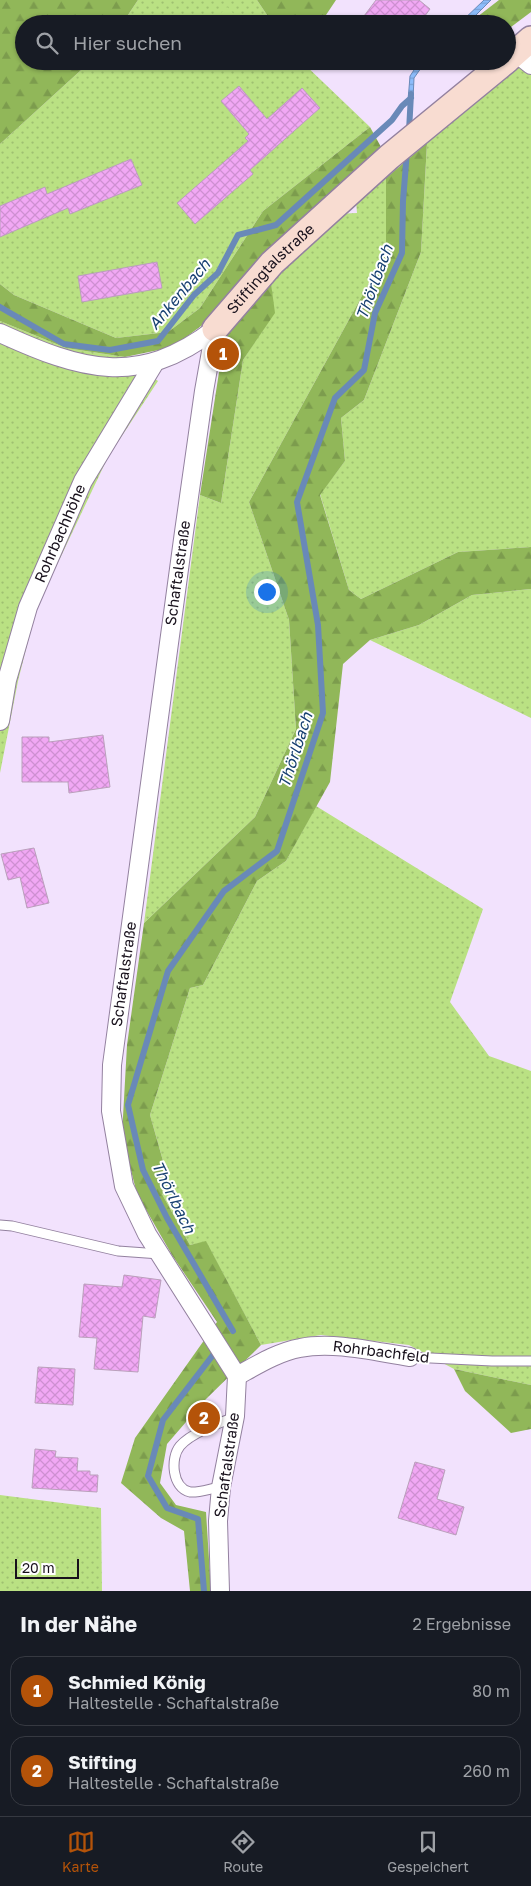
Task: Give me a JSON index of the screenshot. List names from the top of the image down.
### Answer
{
  "streets": {
    "street": [
      "Stiftingtalstraße",
      "Rohrbachhöhe",
      "Schaftalstraße",
      "Rohrbachfeld"
    ]
  },
  "crossings": [
    ["Stiftingtalstraße", "Rohrbachhöhe"],
    ["Stiftingtalstraße", "Schaftalstraße"],
    ["Schaftalstraße", "Rohrbachfeld"]
  ],
  "water": ["Thörlbach", "Ankenbach"],
  "scale_bar": "20 m",
  "page": {
    "search": "Hier suchen",
    "pins": ["1", "2"],
    "scale": "20 m",
    "heading": ["In der Nähe", "2 Ergebnisse"],
    "list": [
      {
        "mark": "1",
        "name": "Schmied König",
        "note": "Haltestelle · Schaftalstraße",
        "value": "80 m"
      },
      {
        "mark": "2",
        "name": "Stifting",
        "note": "Haltestelle · Schaftalstraße",
        "value": "260 m"
      }
    ],
    "nav": ["Karte", "Route", "Gespeichert"]
  }
}
